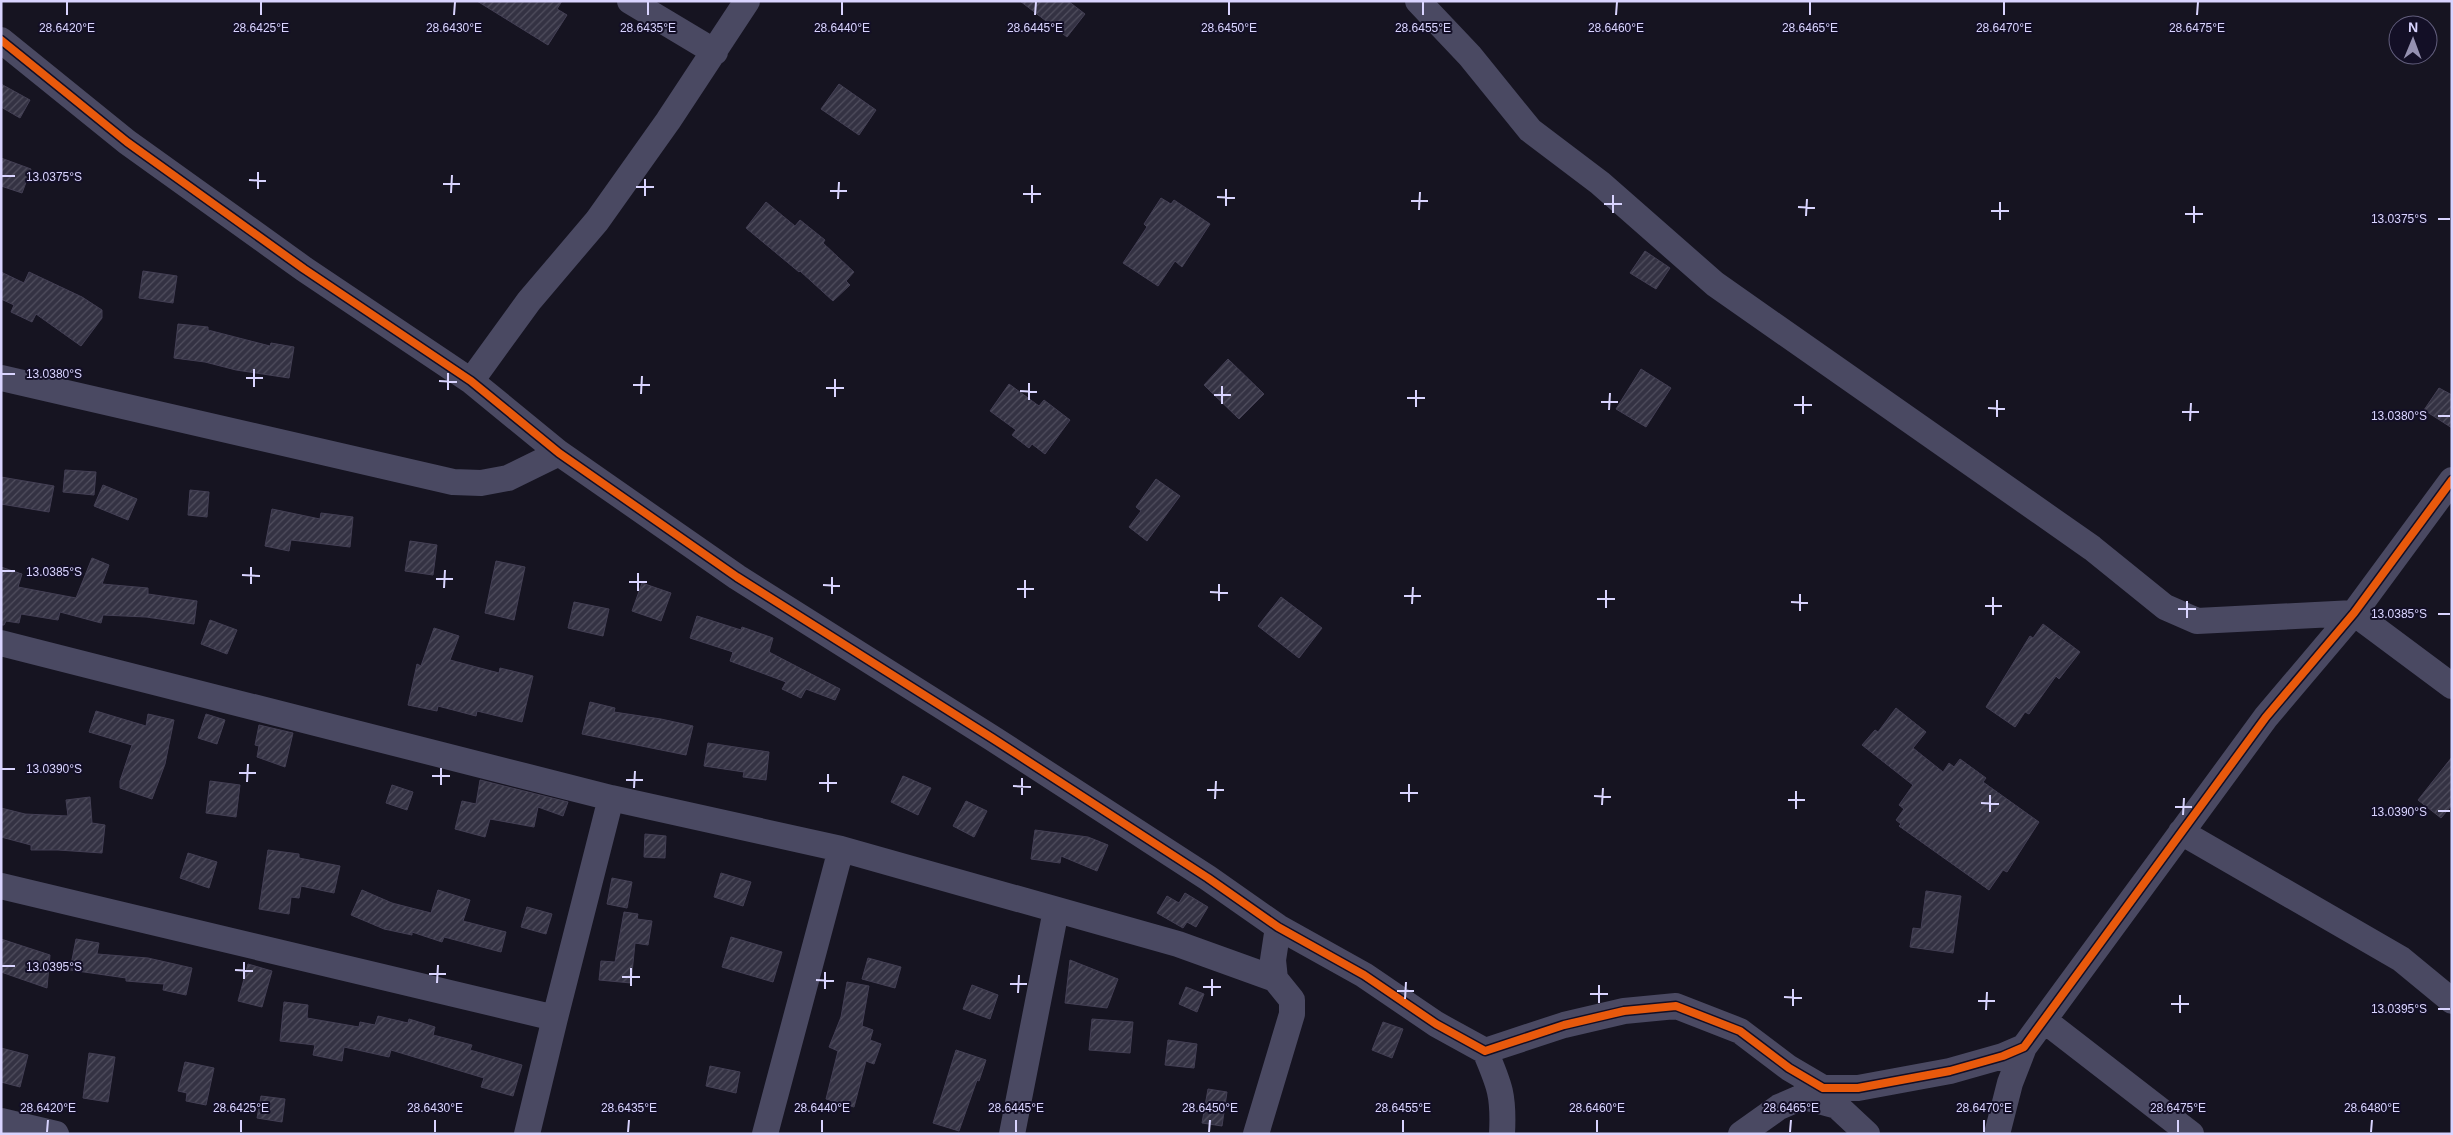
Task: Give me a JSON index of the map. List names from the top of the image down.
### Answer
{
  "north": "top",
  "coordinates": [
    "28.6420°E",
    "28.6425°E",
    "28.6430°E",
    "28.6435°E",
    "28.6440°E",
    "28.6445°E",
    "28.6450°E",
    "28.6455°E",
    "28.6460°E",
    "28.6465°E",
    "28.6470°E",
    "28.6475°E",
    "13.0375°S",
    "13.0380°S",
    "13.0385°S",
    "13.0390°S",
    "13.0395°S",
    "28.6480°E"
  ]
}
